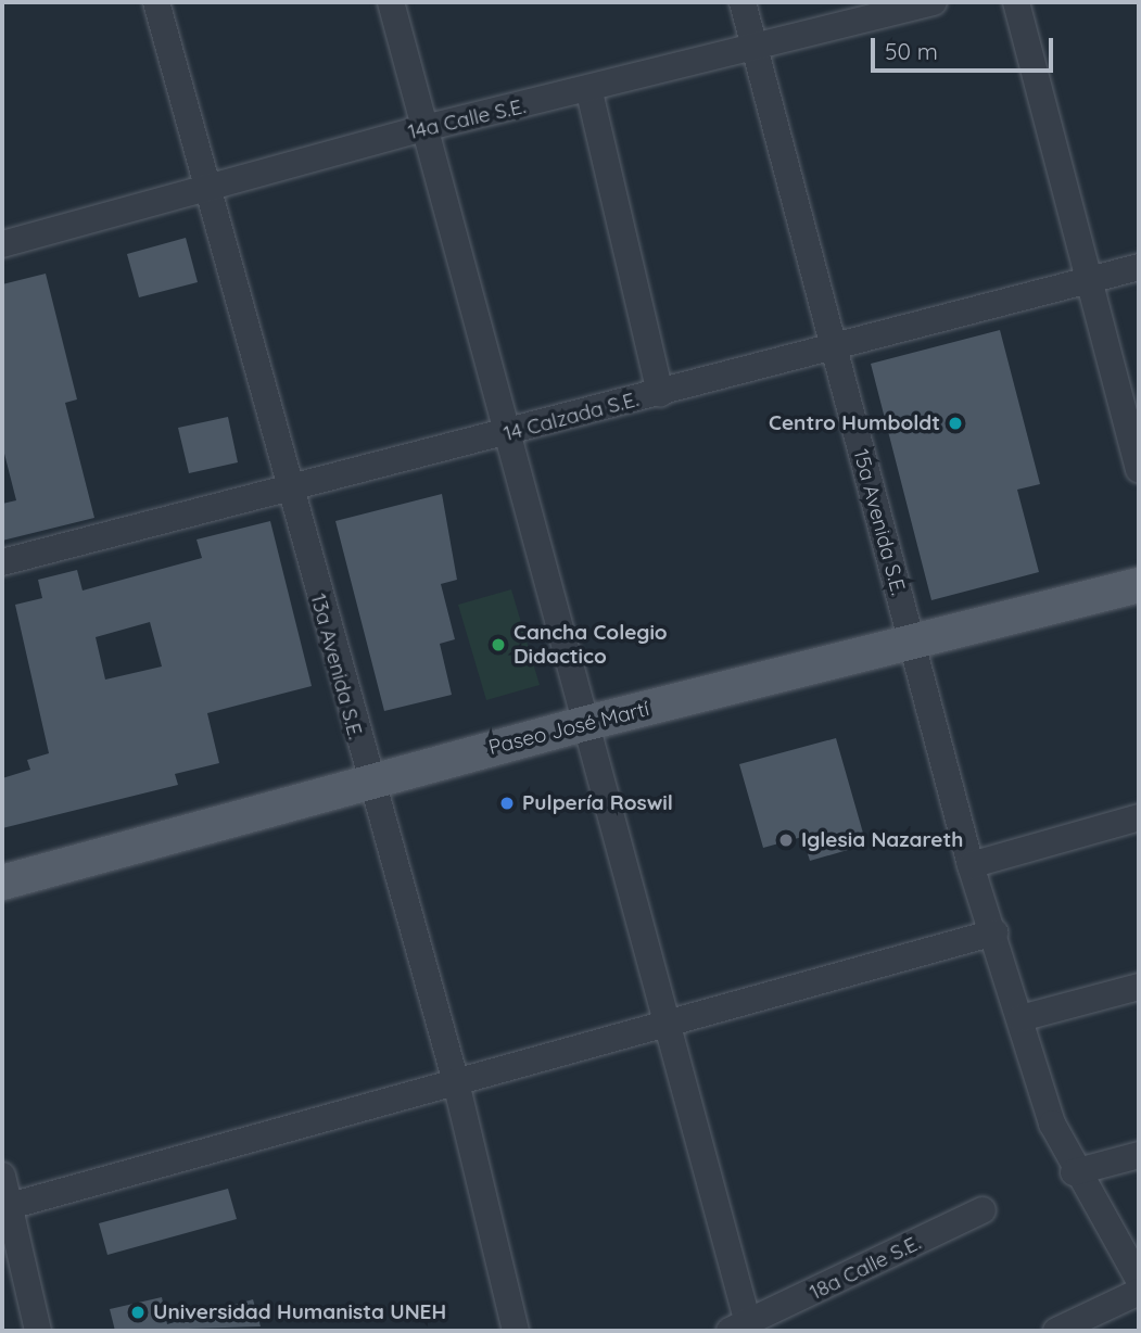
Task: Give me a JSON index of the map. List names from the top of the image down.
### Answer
{
  "streets": {
    "main road": ["Paseo José Martí"],
    "street": [
      "14a Calle S.E.",
      "14 Calzada S.E.",
      "15a Avenida S.E.",
      "13a Avenida S.E.",
      "18a Calle S.E."
    ]
  },
  "crossings": [
    ["14a Calle S.E.", "15a Avenida S.E."],
    ["14a Calle S.E.", "13a Avenida S.E."],
    ["14 Calzada S.E.", "15a Avenida S.E."],
    ["14 Calzada S.E.", "13a Avenida S.E."],
    ["15a Avenida S.E.", "Paseo José Martí"],
    ["13a Avenida S.E.", "Paseo José Martí"]
  ],
  "places": [
    "Centro Humboldt",
    "Cancha Colegio Didactico",
    "Pulpería Roswil",
    "Iglesia Nazareth",
    "Universidad Humanista UNEH"
  ],
  "scale_bar": "50 m"
}
